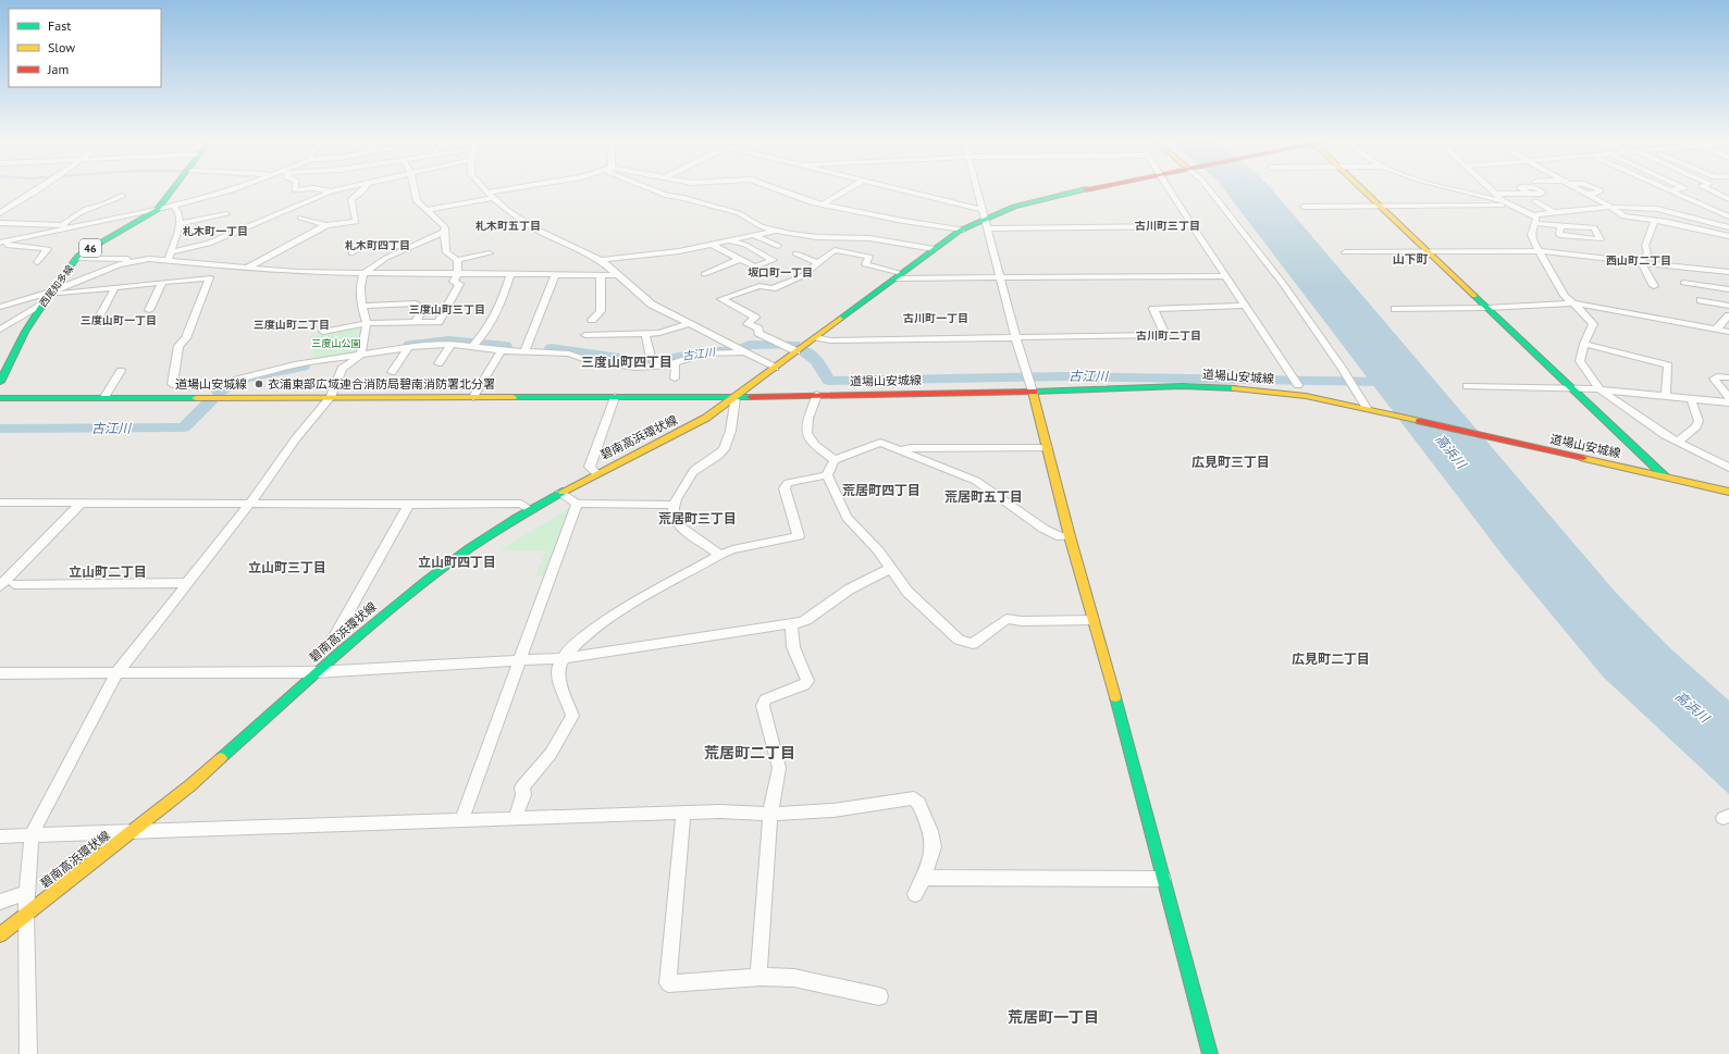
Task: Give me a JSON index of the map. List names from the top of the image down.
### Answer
{
  "streets": {
    "main road": [
      "46",
      "西尾知多線",
      "道場山安城線",
      "碧南高浜環状線"
    ]
  },
  "crossings": [
    ["道場山安城線", "碧南高浜環状線"]
  ],
  "districts": [
    "札木町五丁目",
    "古川町三丁目",
    "札木町一丁目",
    "札木町四丁目",
    "山下町",
    "西山町二丁目",
    "坂口町一丁目",
    "三度山町三丁目",
    "古川町一丁目",
    "三度山町一丁目",
    "三度山町二丁目",
    "古川町二丁目",
    "三度山町四丁目",
    "広見町三丁目",
    "荒居町四丁目",
    "荒居町五丁目",
    "荒居町三丁目",
    "立山町四丁目",
    "立山町三丁目",
    "立山町二丁目",
    "広見町二丁目",
    "荒居町二丁目",
    "荒居町一丁目"
  ],
  "water": ["古江川", "高浜川"],
  "parks": ["三度山公園"],
  "places": ["衣浦東部広域連合消防局碧南消防署北分署"],
  "legend": ["Fast", "Slow", "Jam"]
}
